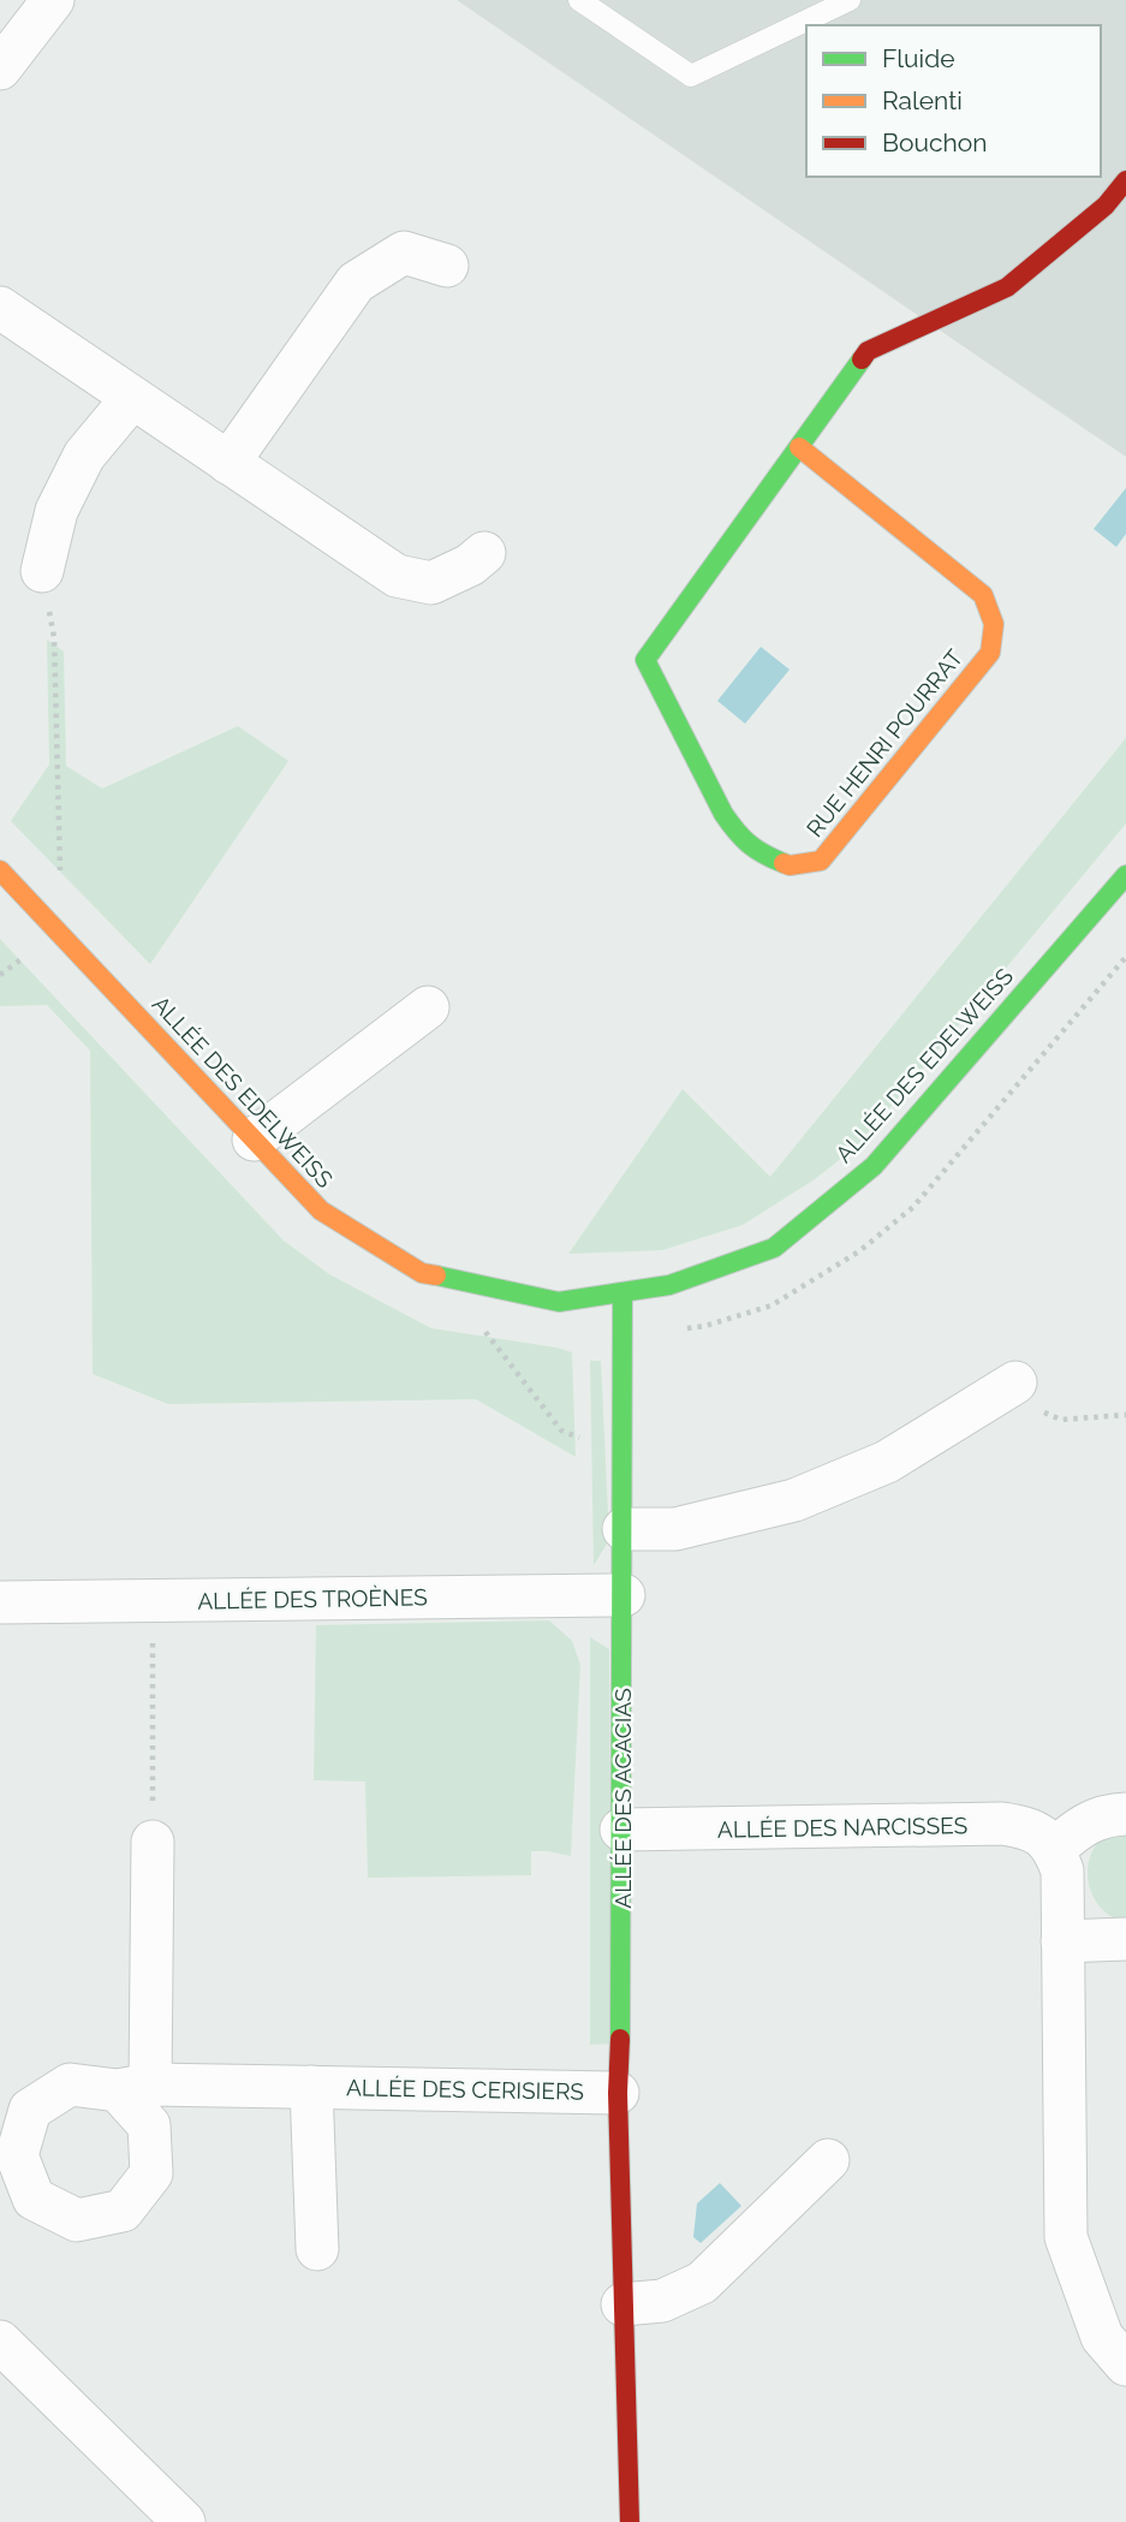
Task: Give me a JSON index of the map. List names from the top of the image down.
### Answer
{
  "streets": {
    "street": [
      "RUE HENRI POURRAT",
      "ALLÉE DES EDELWEISS",
      "ALLÉE DES TROÈNES",
      "ALLÉE DES ACACIAS",
      "ALLÉE DES NARCISSES",
      "ALLÉE DES CERISIERS"
    ]
  },
  "crossings": [
    ["ALLÉE DES EDELWEISS", "ALLÉE DES ACACIAS"],
    ["ALLÉE DES TROÈNES", "ALLÉE DES ACACIAS"],
    ["ALLÉE DES ACACIAS", "ALLÉE DES NARCISSES"],
    ["ALLÉE DES ACACIAS", "ALLÉE DES CERISIERS"]
  ],
  "legend": ["Fluide", "Ralenti", "Bouchon"]
}
